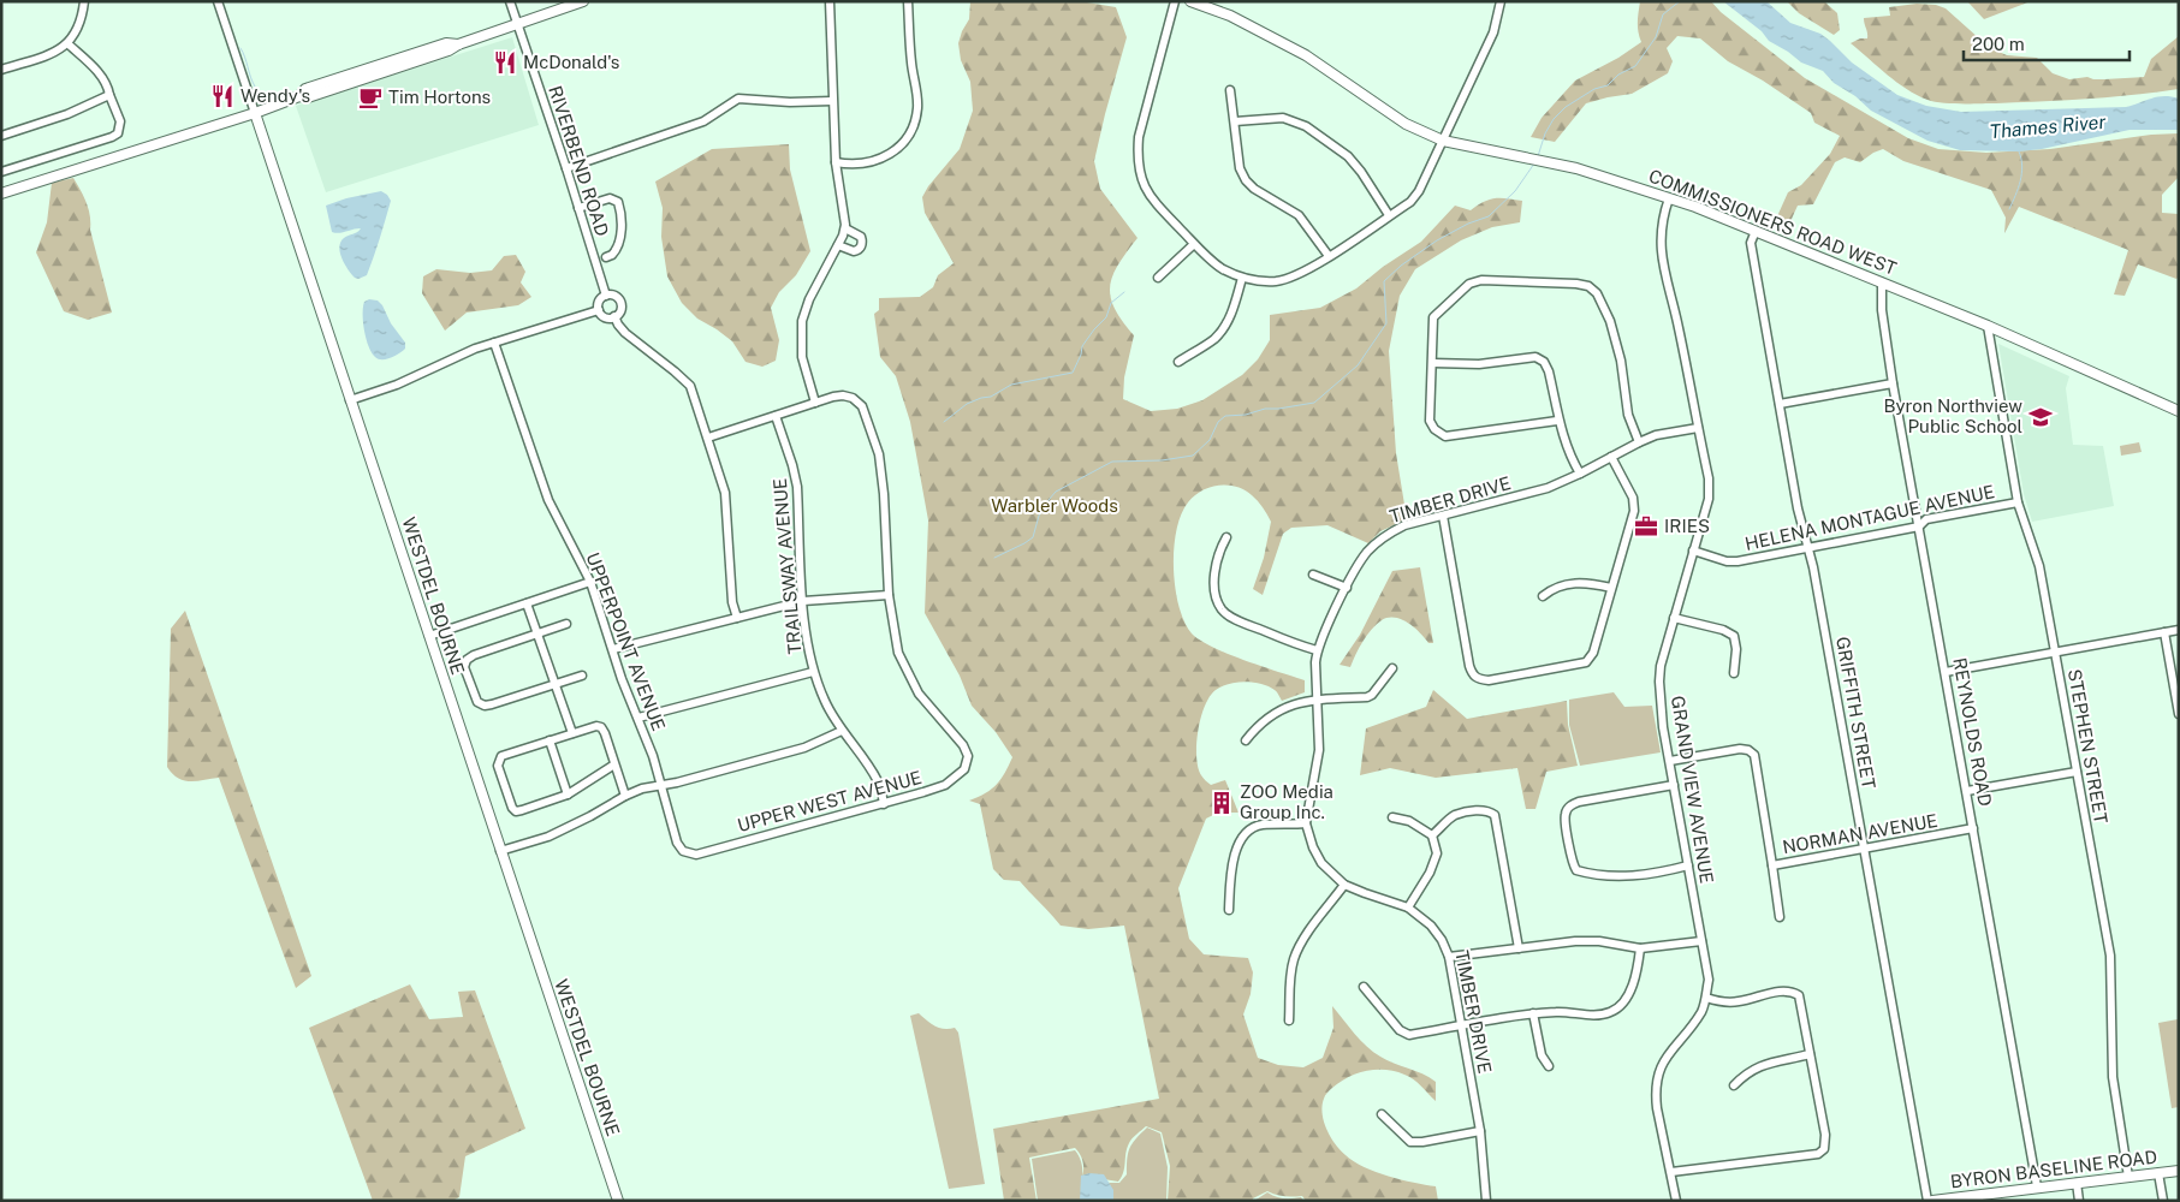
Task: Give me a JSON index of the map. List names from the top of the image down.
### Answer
{
  "streets": {
    "main road": ["COMMISSIONERS ROAD WEST", "WESTDEL BOURNE", "BYRON BASELINE ROAD"],
    "street": [
      "RIVERBEND ROAD",
      "TIMBER DRIVE",
      "HELENA MONTAGUE AVENUE",
      "TRAILSWAY AVENUE",
      "UPPERPOINT AVENUE",
      "GRIFFITH STREET",
      "REYNOLDS ROAD",
      "STEPHEN STREET",
      "GRAND VIEW AVENUE",
      "UPPER WEST AVENUE",
      "NORMAN AVENUE"
    ]
  },
  "crossings": [
    ["COMMISSIONERS ROAD WEST", "GRIFFITH STREET"],
    ["COMMISSIONERS ROAD WEST", "REYNOLDS ROAD"],
    ["COMMISSIONERS ROAD WEST", "STEPHEN STREET"],
    ["COMMISSIONERS ROAD WEST", "GRAND VIEW AVENUE"],
    ["TIMBER DRIVE", "GRAND VIEW AVENUE"],
    ["HELENA MONTAGUE AVENUE", "GRIFFITH STREET"],
    ["HELENA MONTAGUE AVENUE", "REYNOLDS ROAD"],
    ["HELENA MONTAGUE AVENUE", "STEPHEN STREET"],
    ["HELENA MONTAGUE AVENUE", "GRAND VIEW AVENUE"],
    ["TRAILSWAY AVENUE", "UPPER WEST AVENUE"],
    ["UPPERPOINT AVENUE", "UPPER WEST AVENUE"],
    ["GRIFFITH STREET", "NORMAN AVENUE"],
    ["REYNOLDS ROAD", "NORMAN AVENUE"],
    ["REYNOLDS ROAD", "BYRON BASELINE ROAD"],
    ["STEPHEN STREET", "BYRON BASELINE ROAD"],
    ["GRAND VIEW AVENUE", "NORMAN AVENUE"]
  ],
  "water": ["Thames River"],
  "parks": ["Warbler Woods"],
  "places": {
    "restaurant": ["McDonald's", "Wendy's"],
    "cafe": ["Tim Hortons"],
    "school or university": ["Byron Northview Public School"],
    "office": ["IRIES"],
    "building": ["ZOO Media Group Inc."]
  },
  "scale_bar": "200 m"
}
